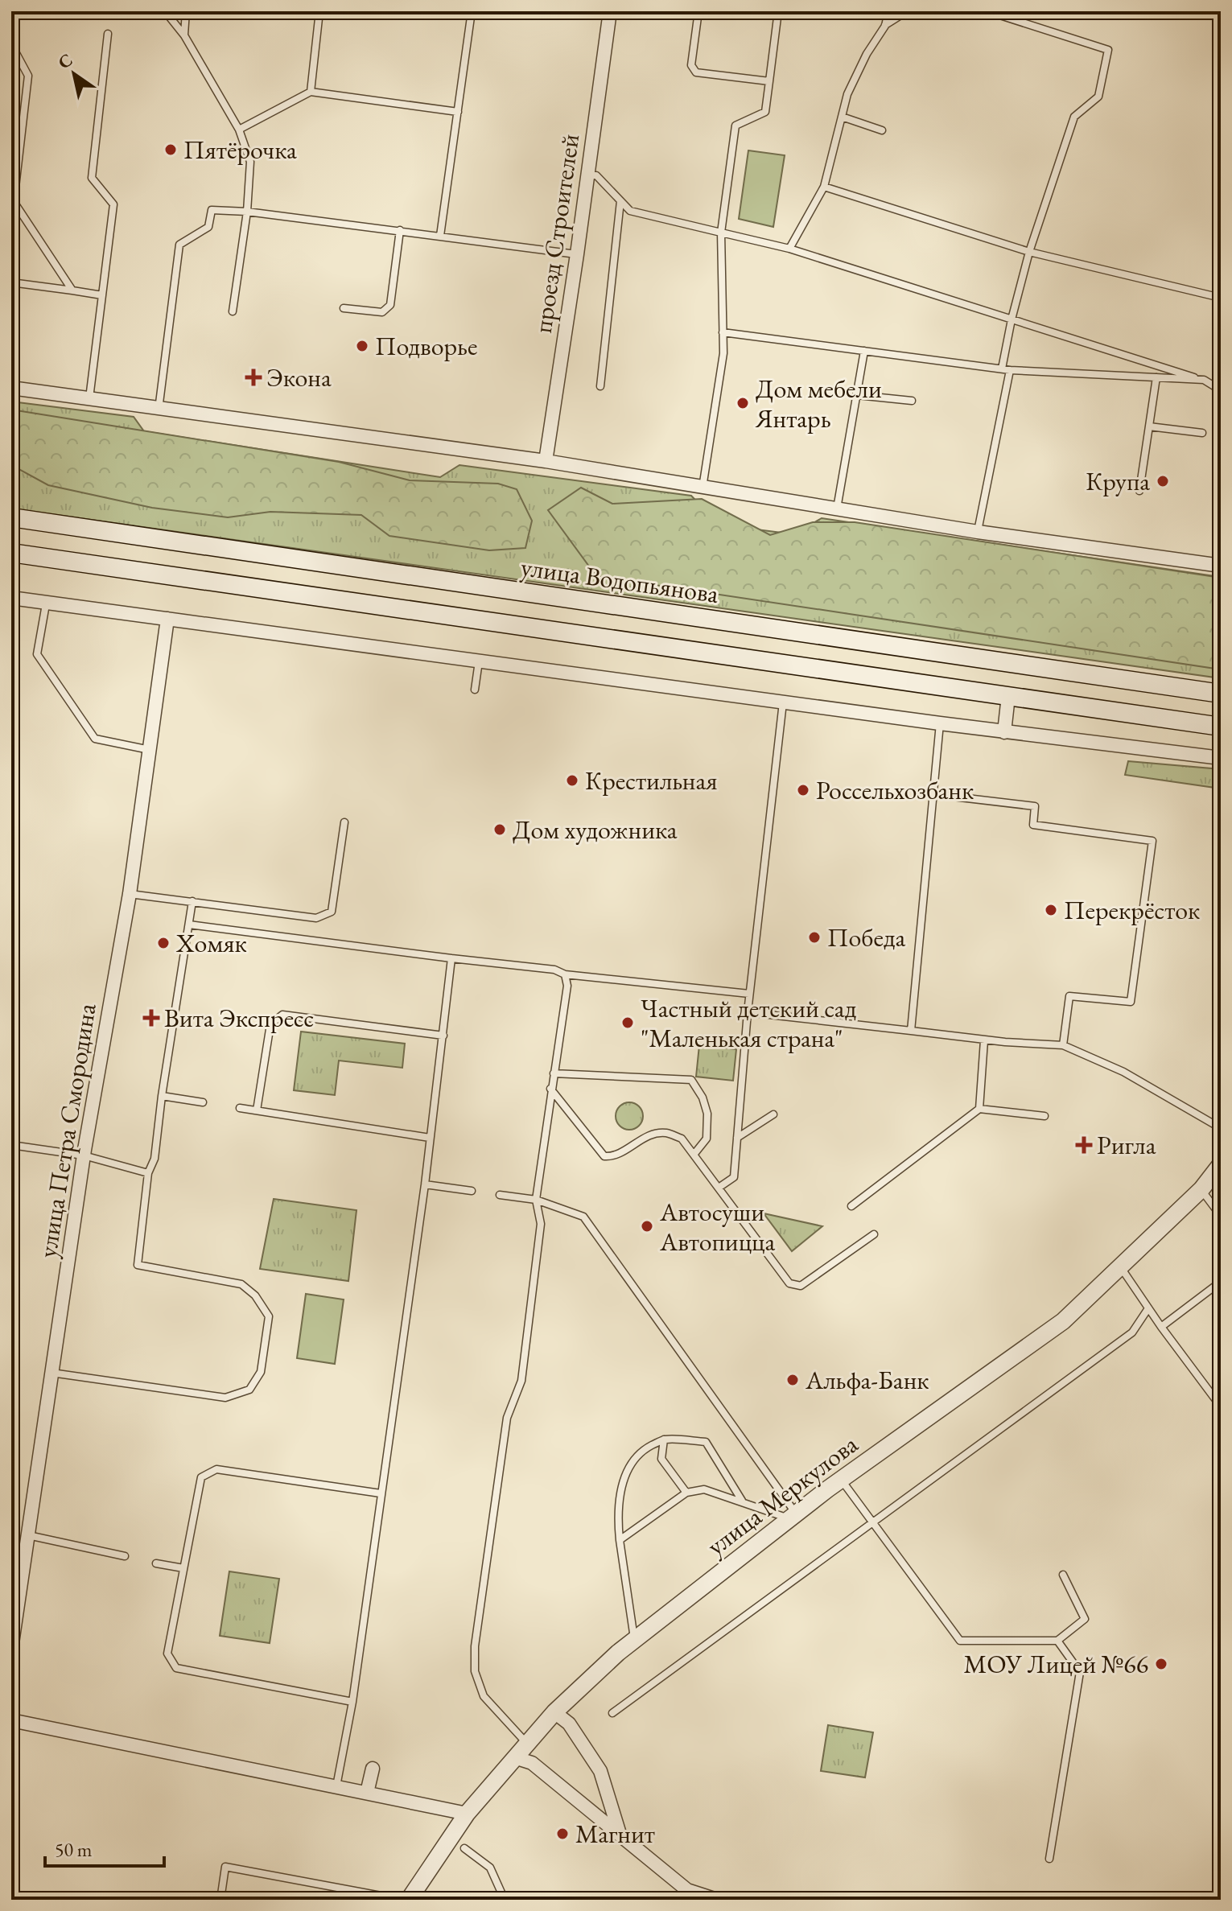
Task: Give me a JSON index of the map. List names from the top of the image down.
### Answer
{
  "streets": {
    "main road": ["улица Водопьянова"],
    "street": ["проезд Строителей", "улица Петра Смородина", "улица Меркулова"]
  },
  "places": {
    "other": [
      "Пятёрочка",
      "Подворье",
      "Дом мебели Янтарь",
      "Крупа",
      "Крестильная",
      "Россельхозбанк",
      "Дом художника",
      "Перекрёсток",
      "Победа",
      "Хомяк",
      "Частный детский сад \"Маленькая страна\"",
      "Автосуши Автопицца",
      "Альфа-Банк",
      "МОУ Лицей №66",
      "Магнит"
    ],
    "health": ["Экона", "Вита Экспресс", "Ригла"]
  },
  "scale_bar": "50 m",
  "north": "top left"
}
